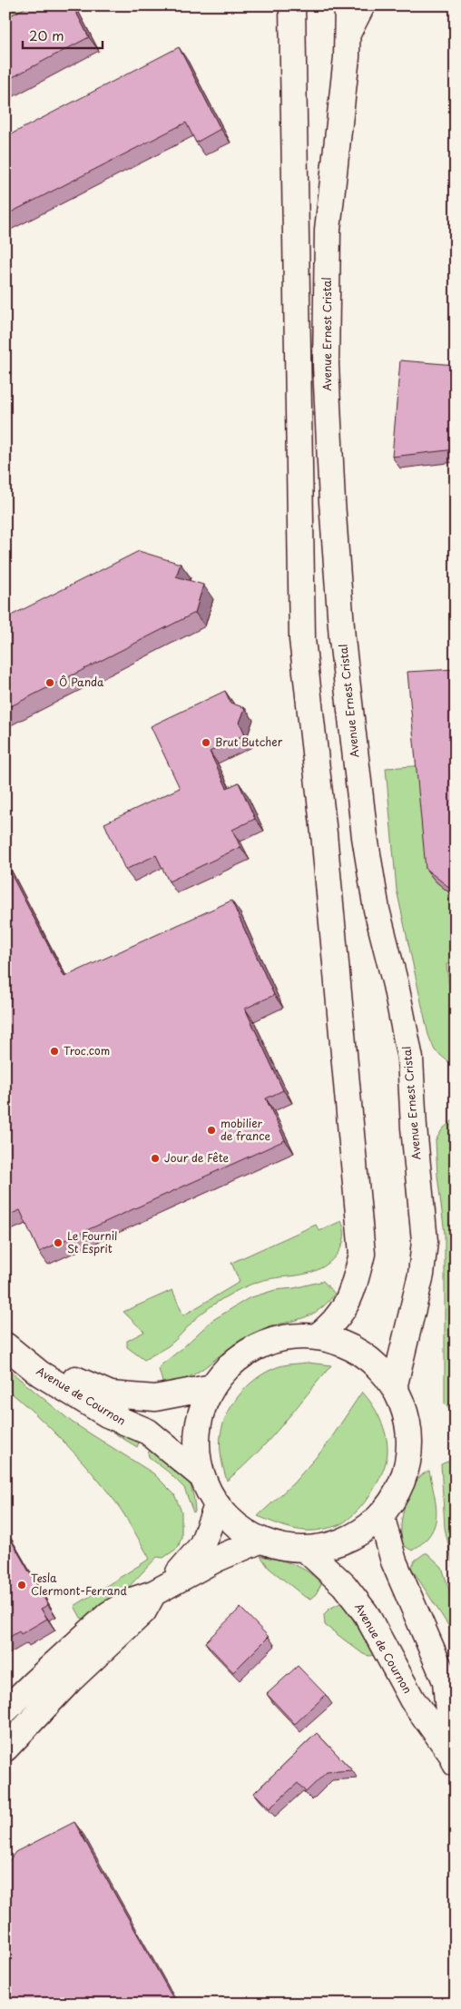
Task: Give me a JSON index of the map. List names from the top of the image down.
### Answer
{
  "streets": {
    "main road": ["Avenue Ernest Cristal", "Avenue de Cournon"]
  },
  "places": [
    "Ô Panda",
    "Brut Butcher",
    "Troc.com",
    "mobilier de france",
    "Jour de Fête",
    "Le Fournil St Esprit",
    "Tesla Clermont-Ferrand"
  ],
  "scale_bar": "20 m"
}
